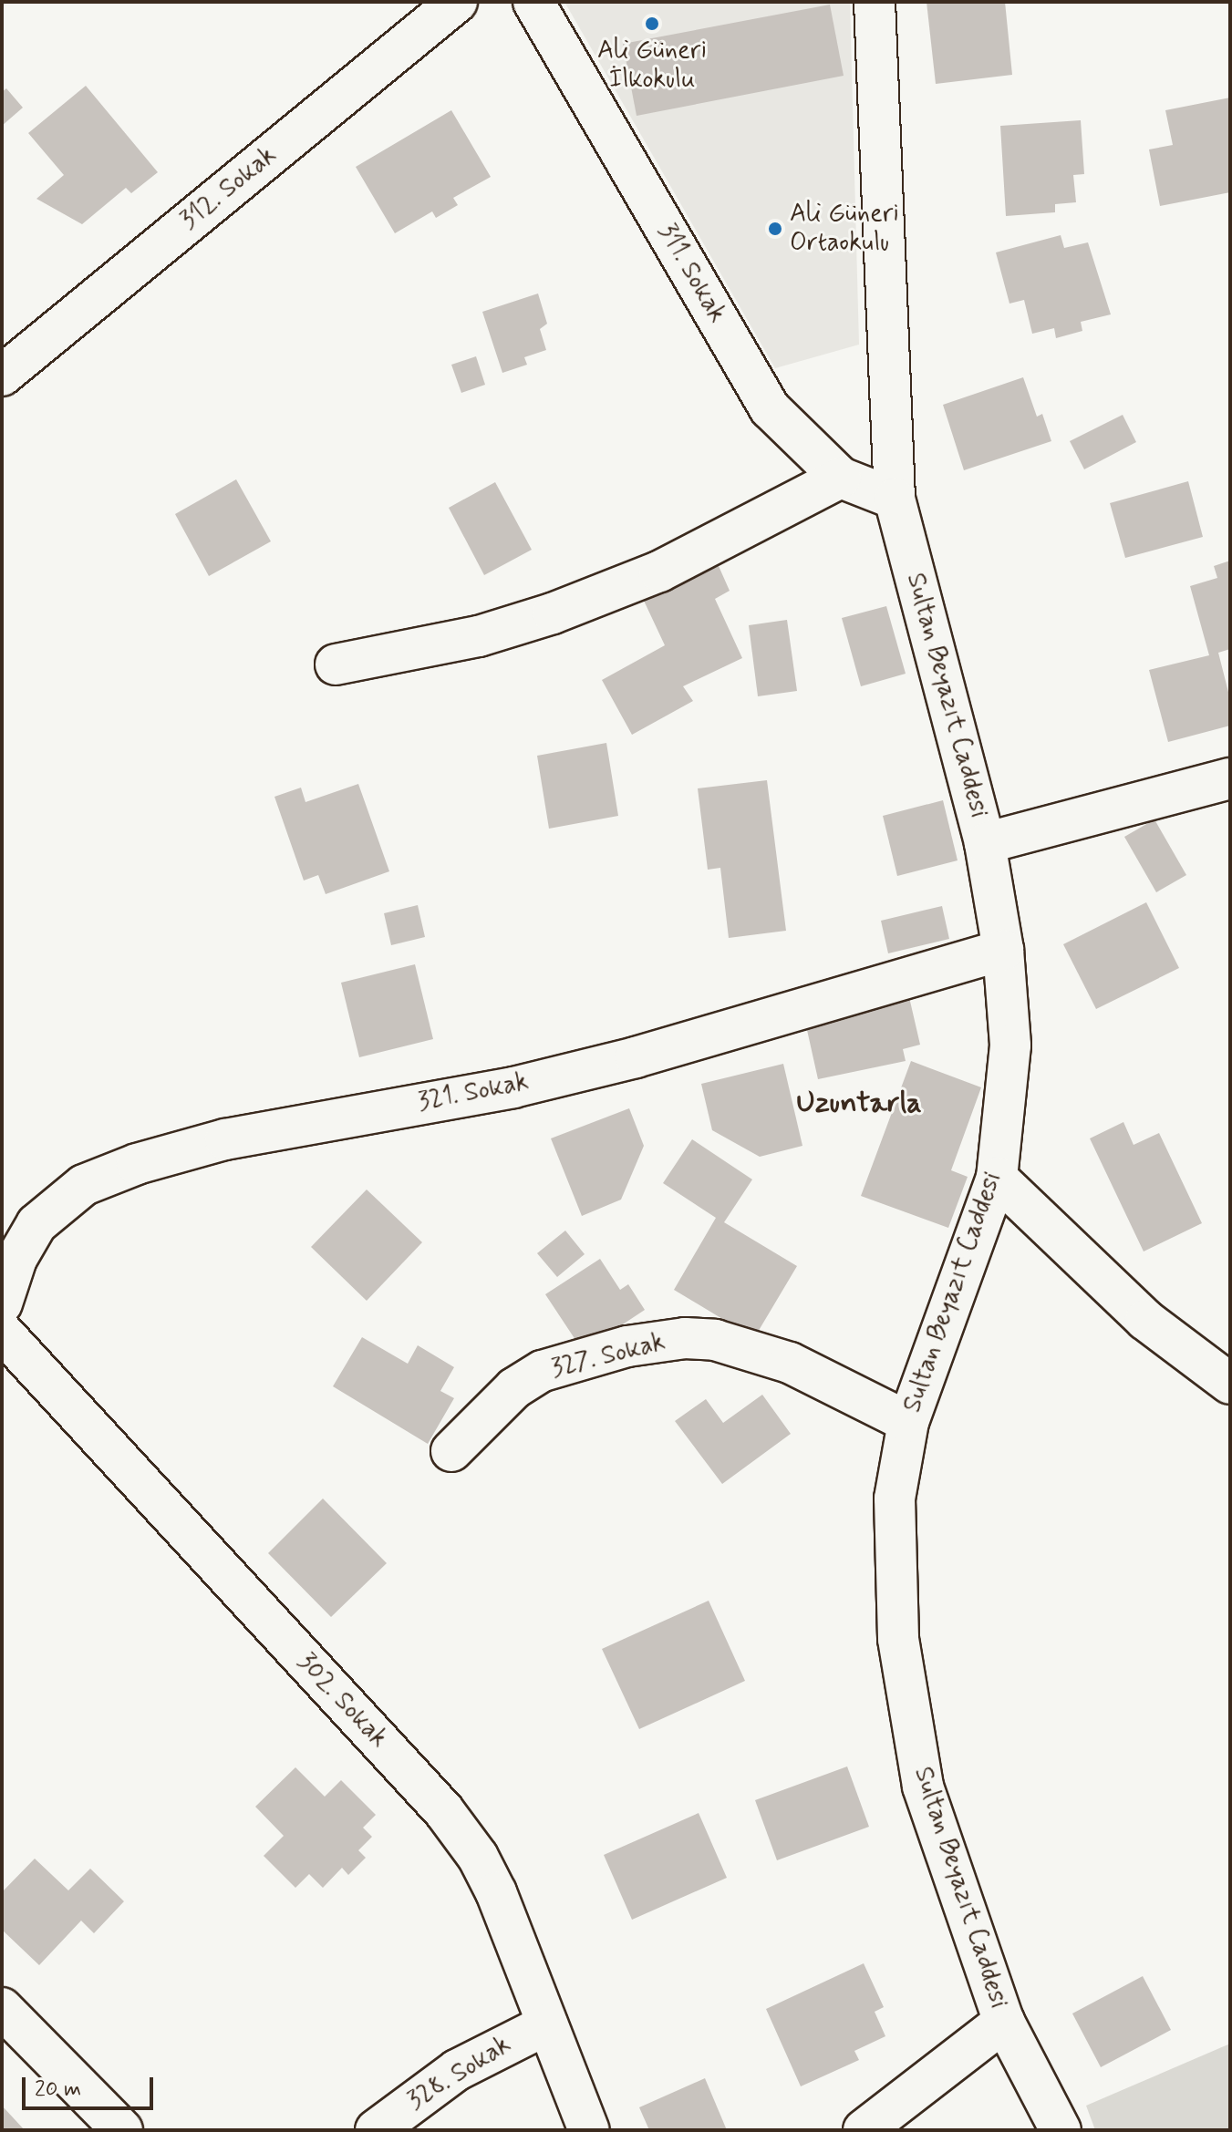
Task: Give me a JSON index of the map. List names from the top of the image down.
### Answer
{
  "streets": {
    "street": [
      "312. Sokak",
      "311. Sokak",
      "Sultan Beyazıt Caddesi",
      "321. Sokak",
      "327. Sokak",
      "302. Sokak",
      "328. Sokak"
    ]
  },
  "crossings": [
    ["311. Sokak", "Sultan Beyazıt Caddesi"],
    ["Sultan Beyazıt Caddesi", "321. Sokak"],
    ["Sultan Beyazıt Caddesi", "327. Sokak"],
    ["302. Sokak", "328. Sokak"]
  ],
  "districts": ["Uzuntarla"],
  "places": ["Ali Güneri İlkokulu", "Ali Güneri Ortaokulu"],
  "scale_bar": "20 m"
}
